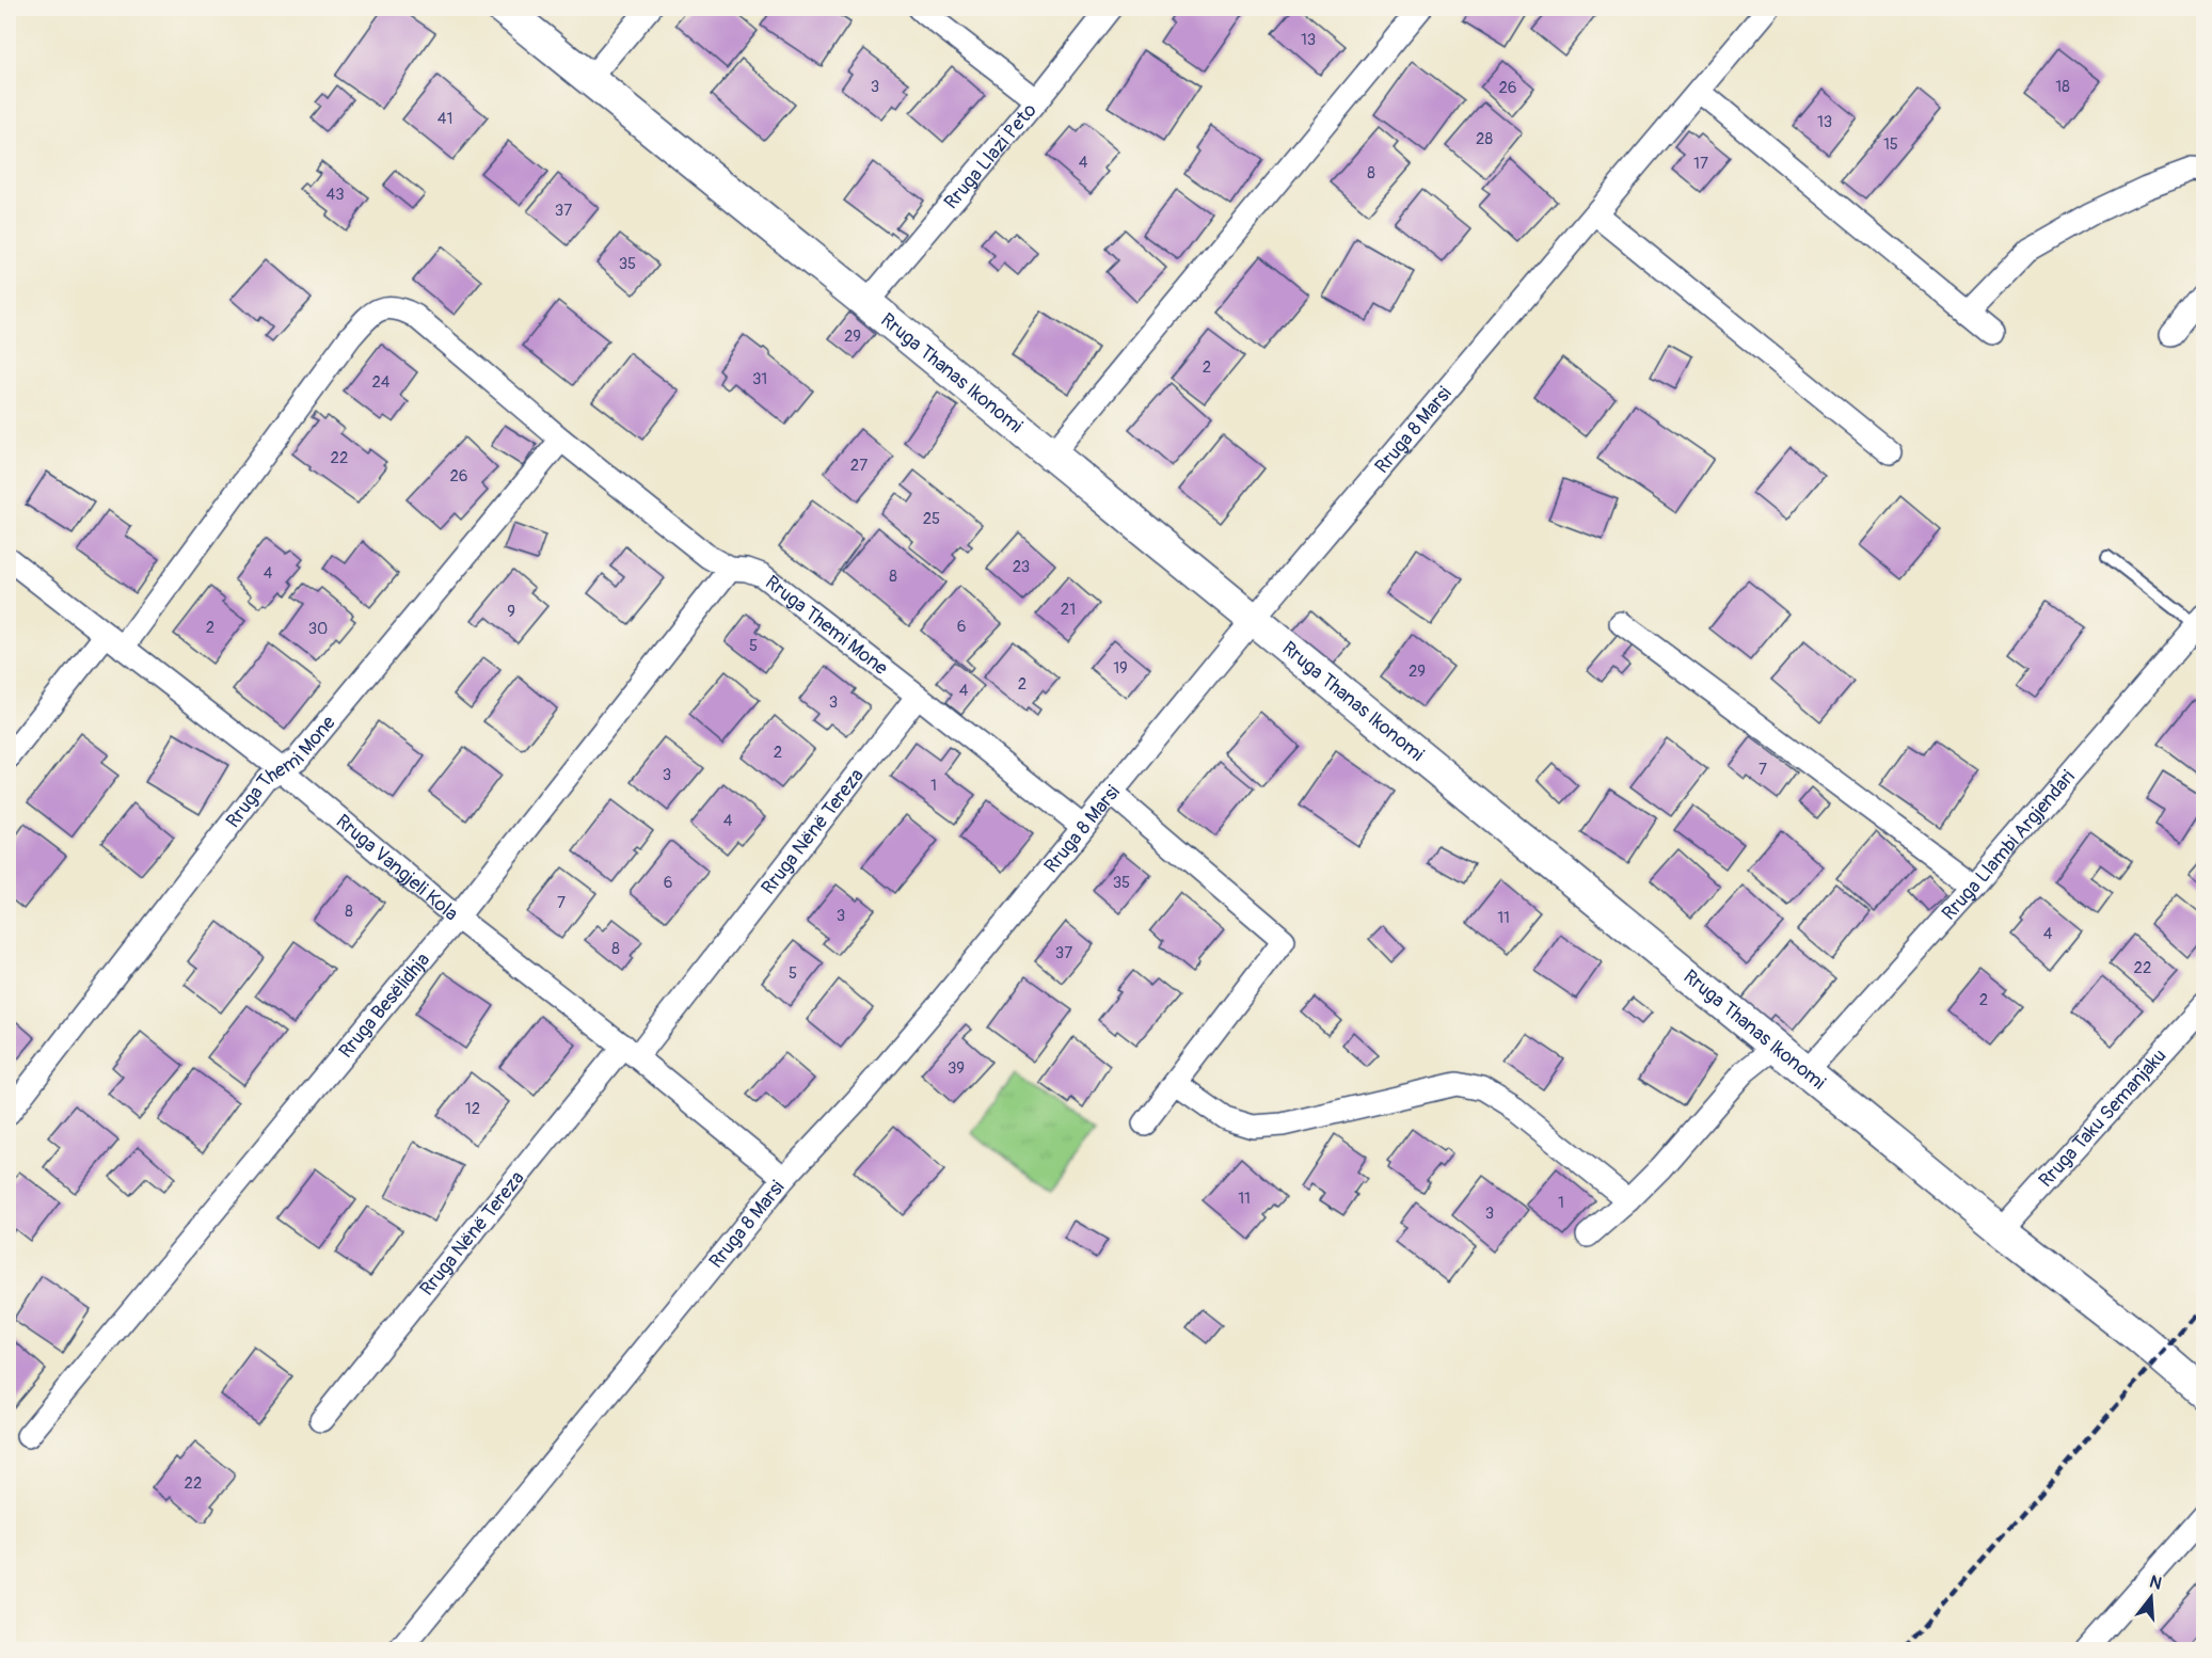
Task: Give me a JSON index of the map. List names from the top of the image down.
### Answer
{
  "streets": {
    "street": [
      "Rruga Llazi Peto",
      "Rruga Thanas Ikonomi",
      "Rruga 8 Marsi",
      "Rruga Themi Mone",
      "Rruga Nënë Tereza",
      "Rruga Llambi Argjendari",
      "Rruga Vangjeli Kola",
      "Rruga Besëlidhja",
      "Rruga Taku Semanjaku"
    ]
  },
  "crossings": [
    ["Rruga Llazi Peto", "Rruga Thanas Ikonomi"],
    ["Rruga Thanas Ikonomi", "Rruga 8 Marsi"],
    ["Rruga Thanas Ikonomi", "Rruga Llambi Argjendari"],
    ["Rruga Thanas Ikonomi", "Rruga Taku Semanjaku"],
    ["Rruga 8 Marsi", "Rruga Themi Mone"],
    ["Rruga 8 Marsi", "Rruga Vangjeli Kola"],
    ["Rruga Themi Mone", "Rruga Nënë Tereza"],
    ["Rruga Themi Mone", "Rruga Vangjeli Kola"],
    ["Rruga Themi Mone", "Rruga Besëlidhja"],
    ["Rruga Nënë Tereza", "Rruga Vangjeli Kola"],
    ["Rruga Vangjeli Kola", "Rruga Besëlidhja"]
  ],
  "house_numbers": [
    "13",
    "3",
    "18",
    "26",
    "41",
    "13",
    "28",
    "15",
    "4",
    "17",
    "8",
    "43",
    "37",
    "35",
    "29",
    "2",
    "31",
    "24",
    "22",
    "27",
    "26",
    "25",
    "23",
    "4",
    "8",
    "21",
    "9",
    "6",
    "2",
    "30",
    "5",
    "19",
    "29",
    "2",
    "4",
    "3",
    "2",
    "7",
    "3",
    "1",
    "4",
    "6",
    "35",
    "7",
    "8",
    "3",
    "11",
    "4",
    "8",
    "37",
    "22",
    "5",
    "2",
    "39",
    "12",
    "11",
    "1",
    "3",
    "22"
  ],
  "north": "top"
}
